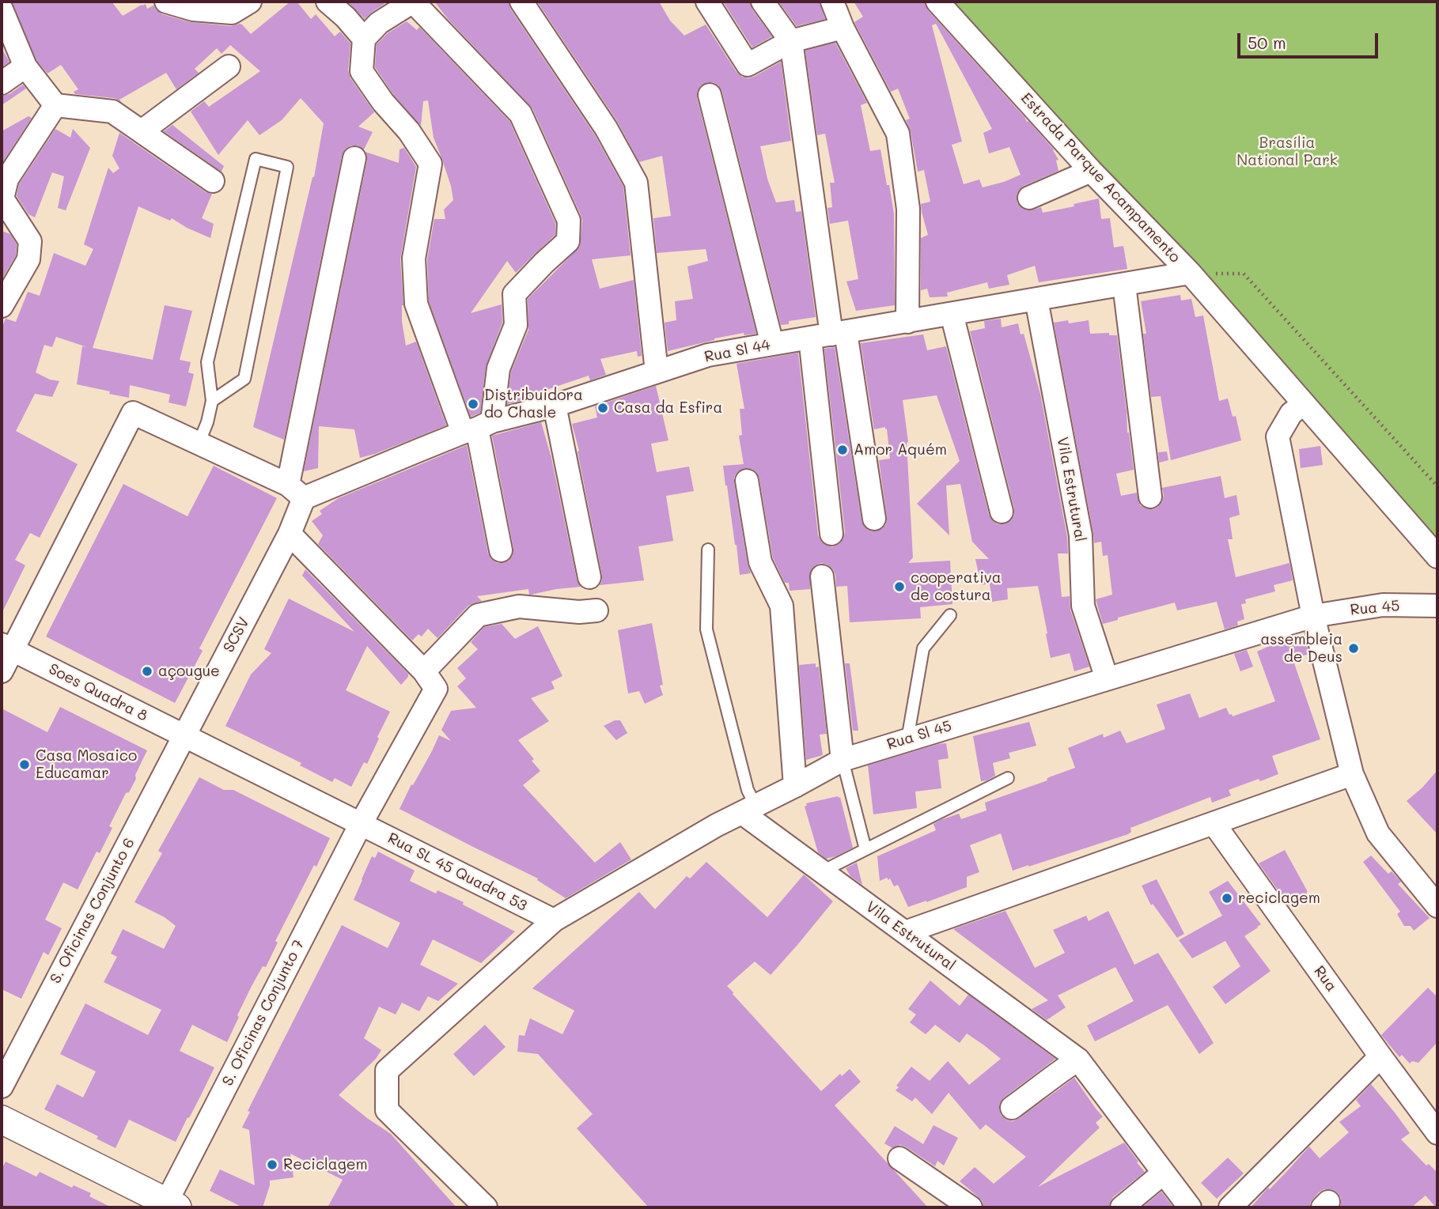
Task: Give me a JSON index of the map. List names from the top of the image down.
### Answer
{
  "streets": {
    "street": [
      "Estrada Parque Acampamento",
      "Rua Sl 44",
      "Vila Estrutural",
      "Rua 45",
      "SCSV",
      "Soes Quadra 8",
      "Rua Sl 45",
      "Rua SL 45 Quadra 53",
      "S. Oficinas Conjunto 6",
      "Rua",
      "S. Oficinas Conjunto 7"
    ]
  },
  "crossings": [
    ["Estrada Parque Acampamento", "Rua Sl 44"],
    ["Rua Sl 44", "Vila Estrutural"],
    ["Rua Sl 44", "SCSV"],
    ["Vila Estrutural", "Rua Sl 45"],
    ["Rua 45", "Rua Sl 45"],
    ["SCSV", "Soes Quadra 8"],
    ["SCSV", "S. Oficinas Conjunto 6"],
    ["Soes Quadra 8", "Rua SL 45 Quadra 53"],
    ["Soes Quadra 8", "S. Oficinas Conjunto 6"],
    ["Soes Quadra 8", "S. Oficinas Conjunto 7"],
    ["Rua Sl 45", "Rua SL 45 Quadra 53"],
    ["Rua SL 45 Quadra 53", "S. Oficinas Conjunto 7"]
  ],
  "parks": ["Brasília National Park"],
  "places": [
    "Distribuidora do Chasle",
    "Casa da Esfira",
    "Amor Aquém",
    "cooperativa de costura",
    "assembleia de Deus",
    "açougue",
    "Casa Mosaico Educamar",
    "reciclagem",
    "Reciclagem"
  ],
  "scale_bar": "50 m"
}
